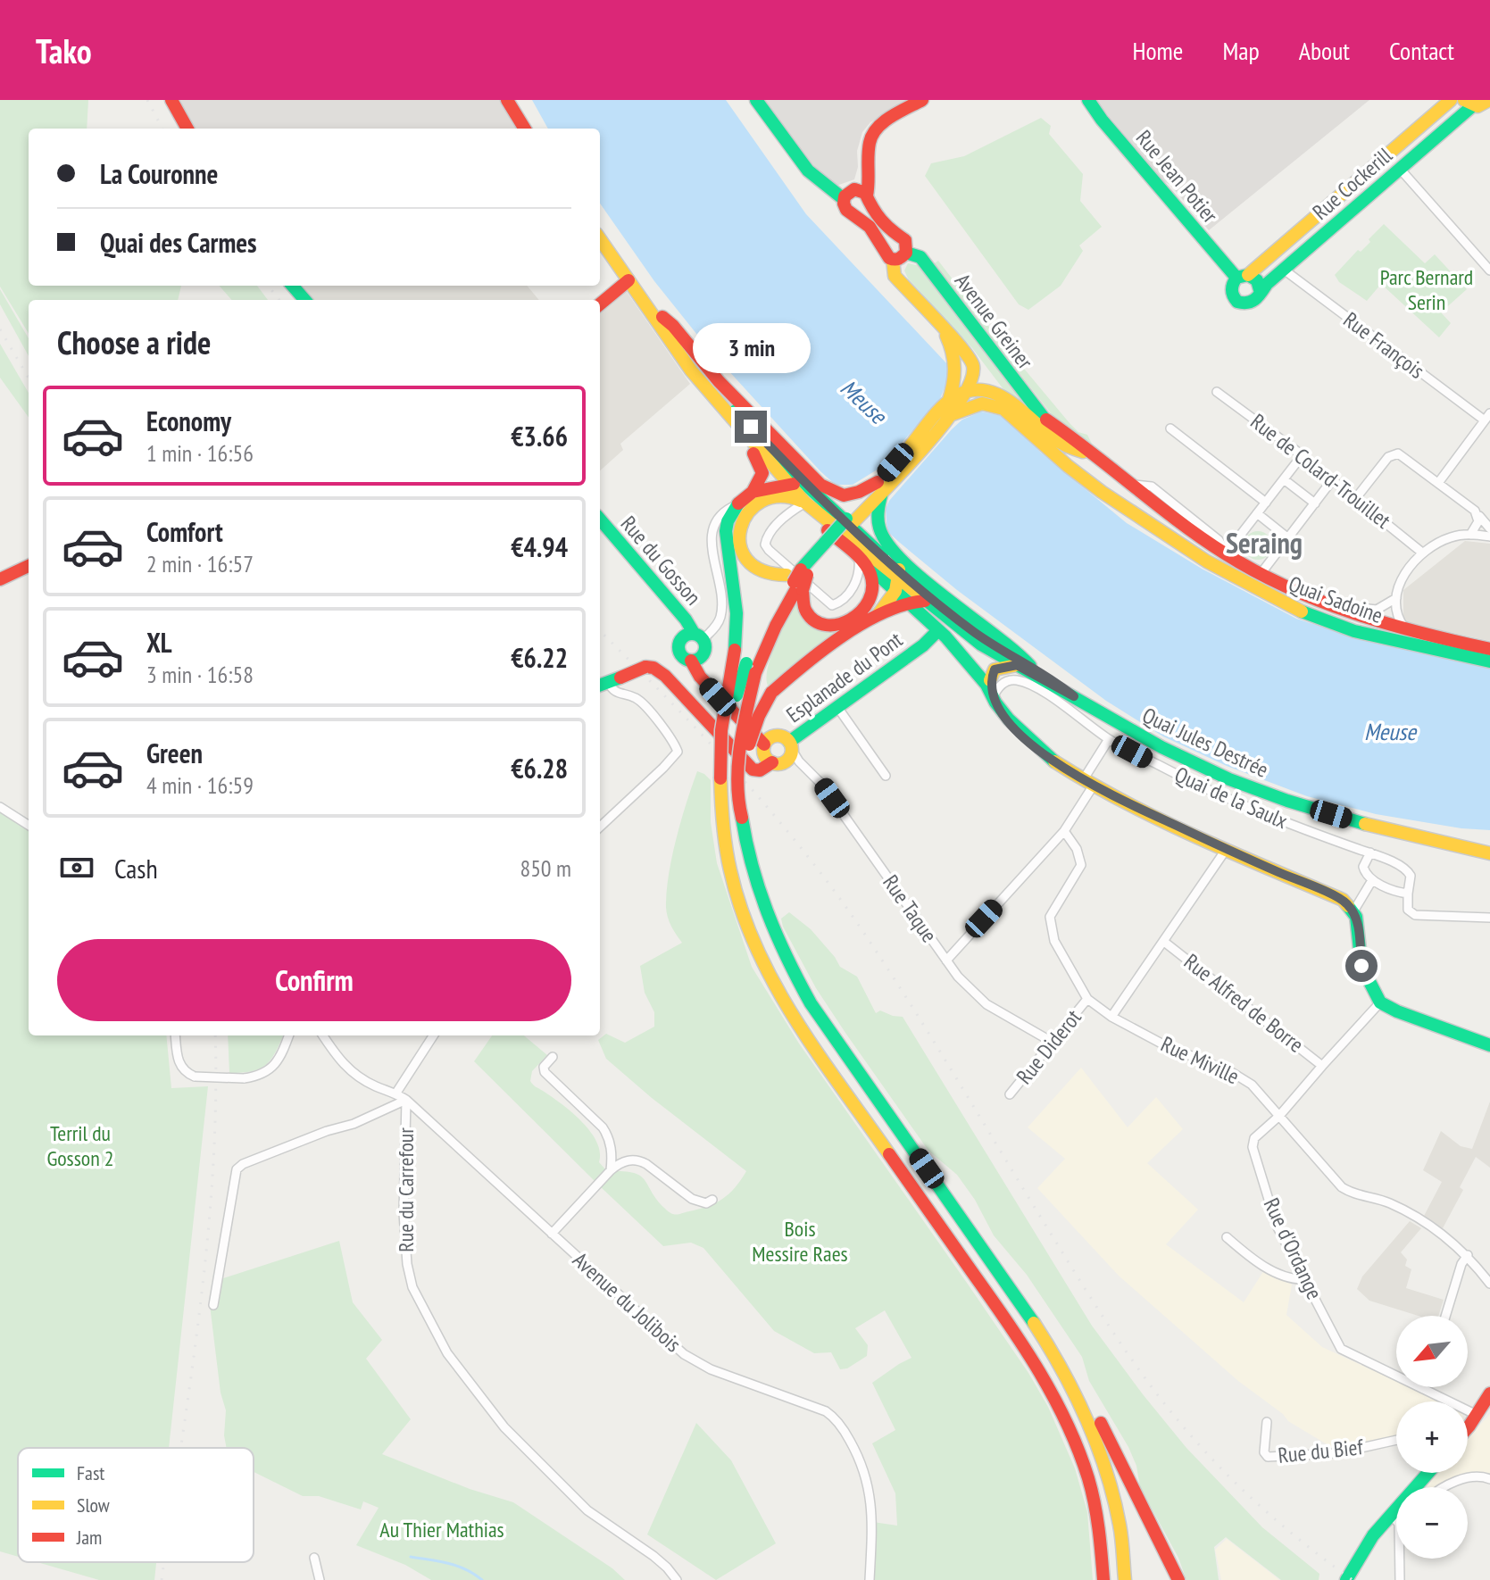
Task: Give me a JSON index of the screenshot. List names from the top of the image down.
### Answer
{
  "streets": {
    "main road": [
      "Rue Jean Potier",
      "Rue Cockerill",
      "Avenue Greiner",
      "Rue du Gosson",
      "Quai Sadoine",
      "Esplanade du Pont",
      "Quai Jules Destrée"
    ],
    "street": [
      "Rue François",
      "Rue de Colard-Trouillet",
      "Quai de la Saulx",
      "Rue Taque",
      "Rue Alfred de Borre",
      "Rue Diderot",
      "Rue Miville",
      "Rue du Carrefour",
      "Rue d'Ordange",
      "Avenue du Jolibois",
      "Rue du Bief"
    ]
  },
  "crossings": [
    ["Rue Jean Potier", "Rue Cockerill"],
    ["Rue Cockerill", "Rue François"],
    ["Avenue Greiner", "Quai Sadoine"],
    ["Esplanade du Pont", "Rue Taque"],
    ["Rue Taque", "Rue Diderot"],
    ["Rue Diderot", "Rue Miville"],
    ["Rue Miville", "Rue d'Ordange"],
    ["Rue du Carrefour", "Avenue du Jolibois"]
  ],
  "districts": ["Seraing"],
  "water": ["Meuse"],
  "parks": [
    "Parc Bernard Serin",
    "Terril du Gosson 2",
    "Bois Messire Raes",
    "Au Thier Mathias"
  ],
  "legend": ["Fast", "Slow", "Jam"],
  "north": "bottom left",
  "page": {
    "header": "Tako",
    "nav": [
      "Home",
      "Map",
      "About",
      "Contact"
    ],
    "banner": ["La Couronne", "Quai des Carmes"],
    "heading": "Choose a ride",
    "bubble": "3 min",
    "list": [
      {
        "name": "Economy",
        "note": "1 min · 16:56",
        "value": "€3.66"
      },
      {
        "name": "Comfort",
        "note": "2 min · 16:57",
        "value": "€4.94"
      },
      {
        "name": "XL",
        "note": "3 min · 16:58",
        "value": "€6.22"
      },
      {
        "name": "Green",
        "note": "4 min · 16:59",
        "value": "€6.28"
      }
    ],
    "pay": ["Cash", "850 m"],
    "buttons": "Confirm",
    "map_buttons": ["+", "−"]
  }
}
